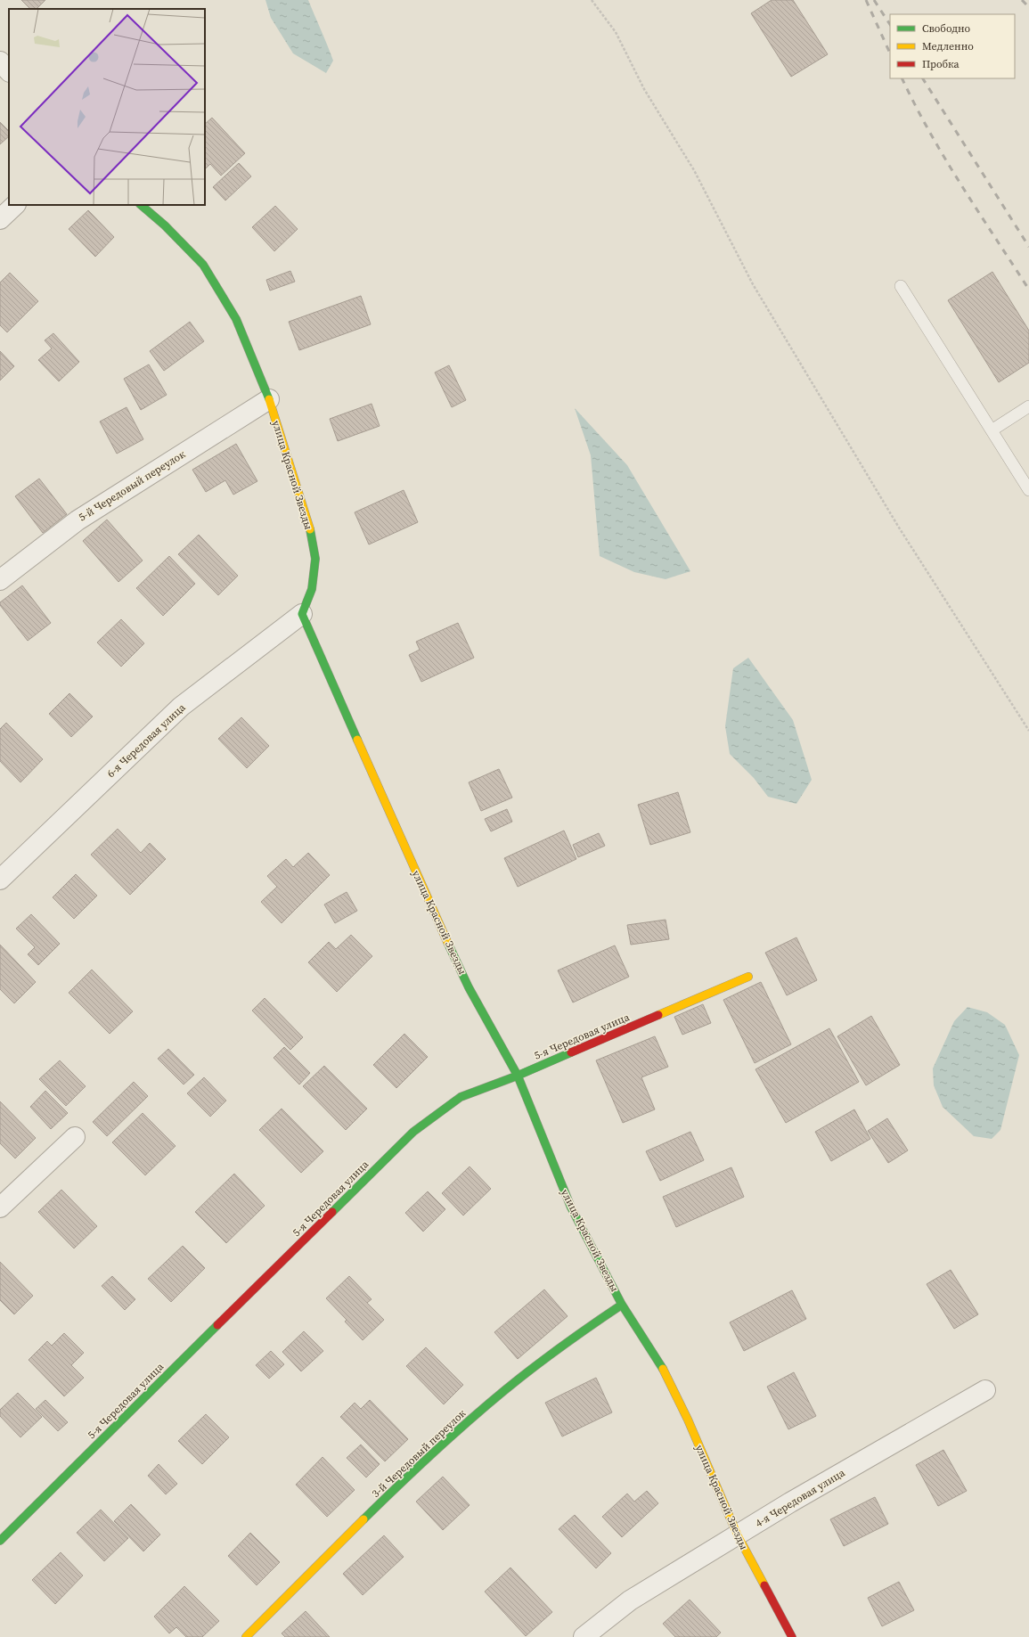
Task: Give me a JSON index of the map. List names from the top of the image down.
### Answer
{
  "streets": {
    "street": [
      "улица Красной Звезды",
      "5-й Чередовый переулок",
      "6-я Чередовая улица",
      "5-я Чередовая улица",
      "3-й Чередовый переулок",
      "4-я Чередовая улица"
    ]
  },
  "crossings": [
    ["улица Красной Звезды", "5-й Чередовый переулок"],
    ["улица Красной Звезды", "6-я Чередовая улица"],
    ["улица Красной Звезды", "5-я Чередовая улица"],
    ["улица Красной Звезды", "3-й Чередовый переулок"],
    ["улица Красной Звезды", "4-я Чередовая улица"]
  ],
  "legend": ["Свободно", "Медленно", "Пробка"]
}
